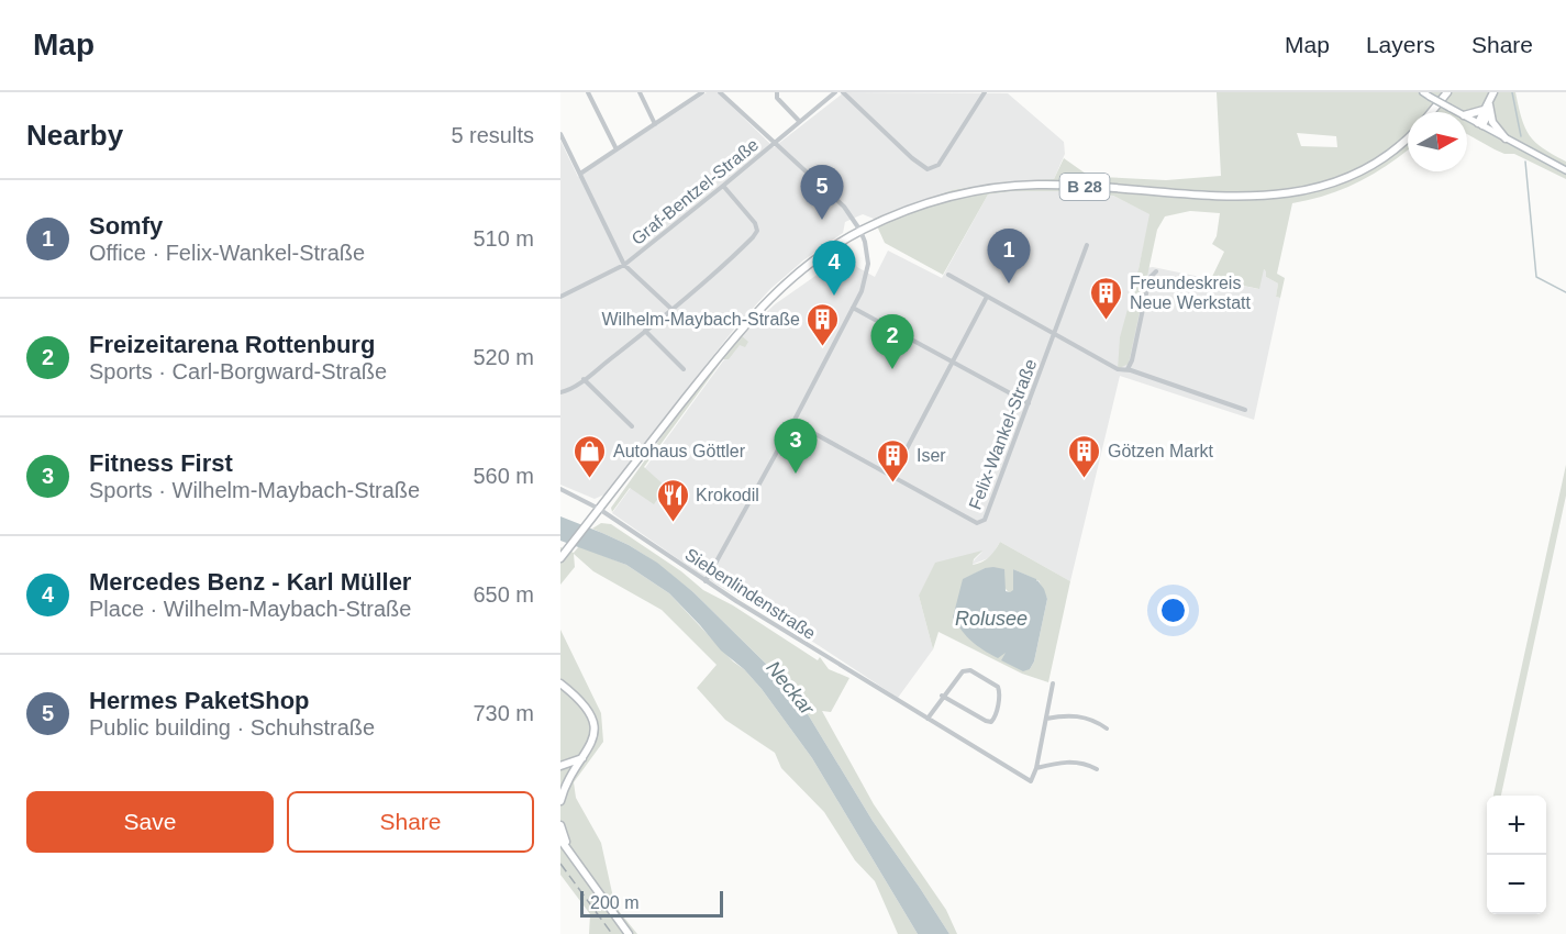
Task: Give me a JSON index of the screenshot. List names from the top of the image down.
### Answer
{
  "streets": {
    "main road": ["B 28"],
    "street": ["Graf-Bentzel-Straße", "Felix-Wankel-Straße", "Siebenlindenstraße"]
  },
  "crossings": [
    ["B 28", "Siebenlindenstraße"]
  ],
  "water": ["Rolusee", "Neckar"],
  "places": {
    "building": [
      "Freundeskreis Neue Werkstatt",
      "Wilhelm-Maybach-Straße",
      "Götzen Markt",
      "Iser"
    ],
    "shop": ["Autohaus Göttler"],
    "restaurant": ["Krokodil"]
  },
  "scale_bar": "200 m",
  "north": "right",
  "page": {
    "header": "Map",
    "nav": ["Map", "Layers", "Share"],
    "heading": ["Nearby", "5 results"],
    "pins": [
      "5",
      "1",
      "4",
      "2",
      "3"
    ],
    "list": [
      {
        "mark": "1",
        "name": "Somfy",
        "note": "Office · Felix-Wankel-Straße",
        "value": "510 m"
      },
      {
        "mark": "2",
        "name": "Freizeitarena Rottenburg",
        "note": "Sports · Carl-Borgward-Straße",
        "value": "520 m"
      },
      {
        "mark": "3",
        "name": "Fitness First",
        "note": "Sports · Wilhelm-Maybach-Straße",
        "value": "560 m"
      },
      {
        "mark": "4",
        "name": "Mercedes Benz - Karl Müller",
        "note": "Place · Wilhelm-Maybach-Straße",
        "value": "650 m"
      },
      {
        "mark": "5",
        "name": "Hermes PaketShop",
        "note": "Public building · Schuhstraße",
        "value": "730 m"
      }
    ],
    "buttons": ["Save", "Share"],
    "map_buttons": ["+", "−"],
    "scale": "200 m"
  }
}
